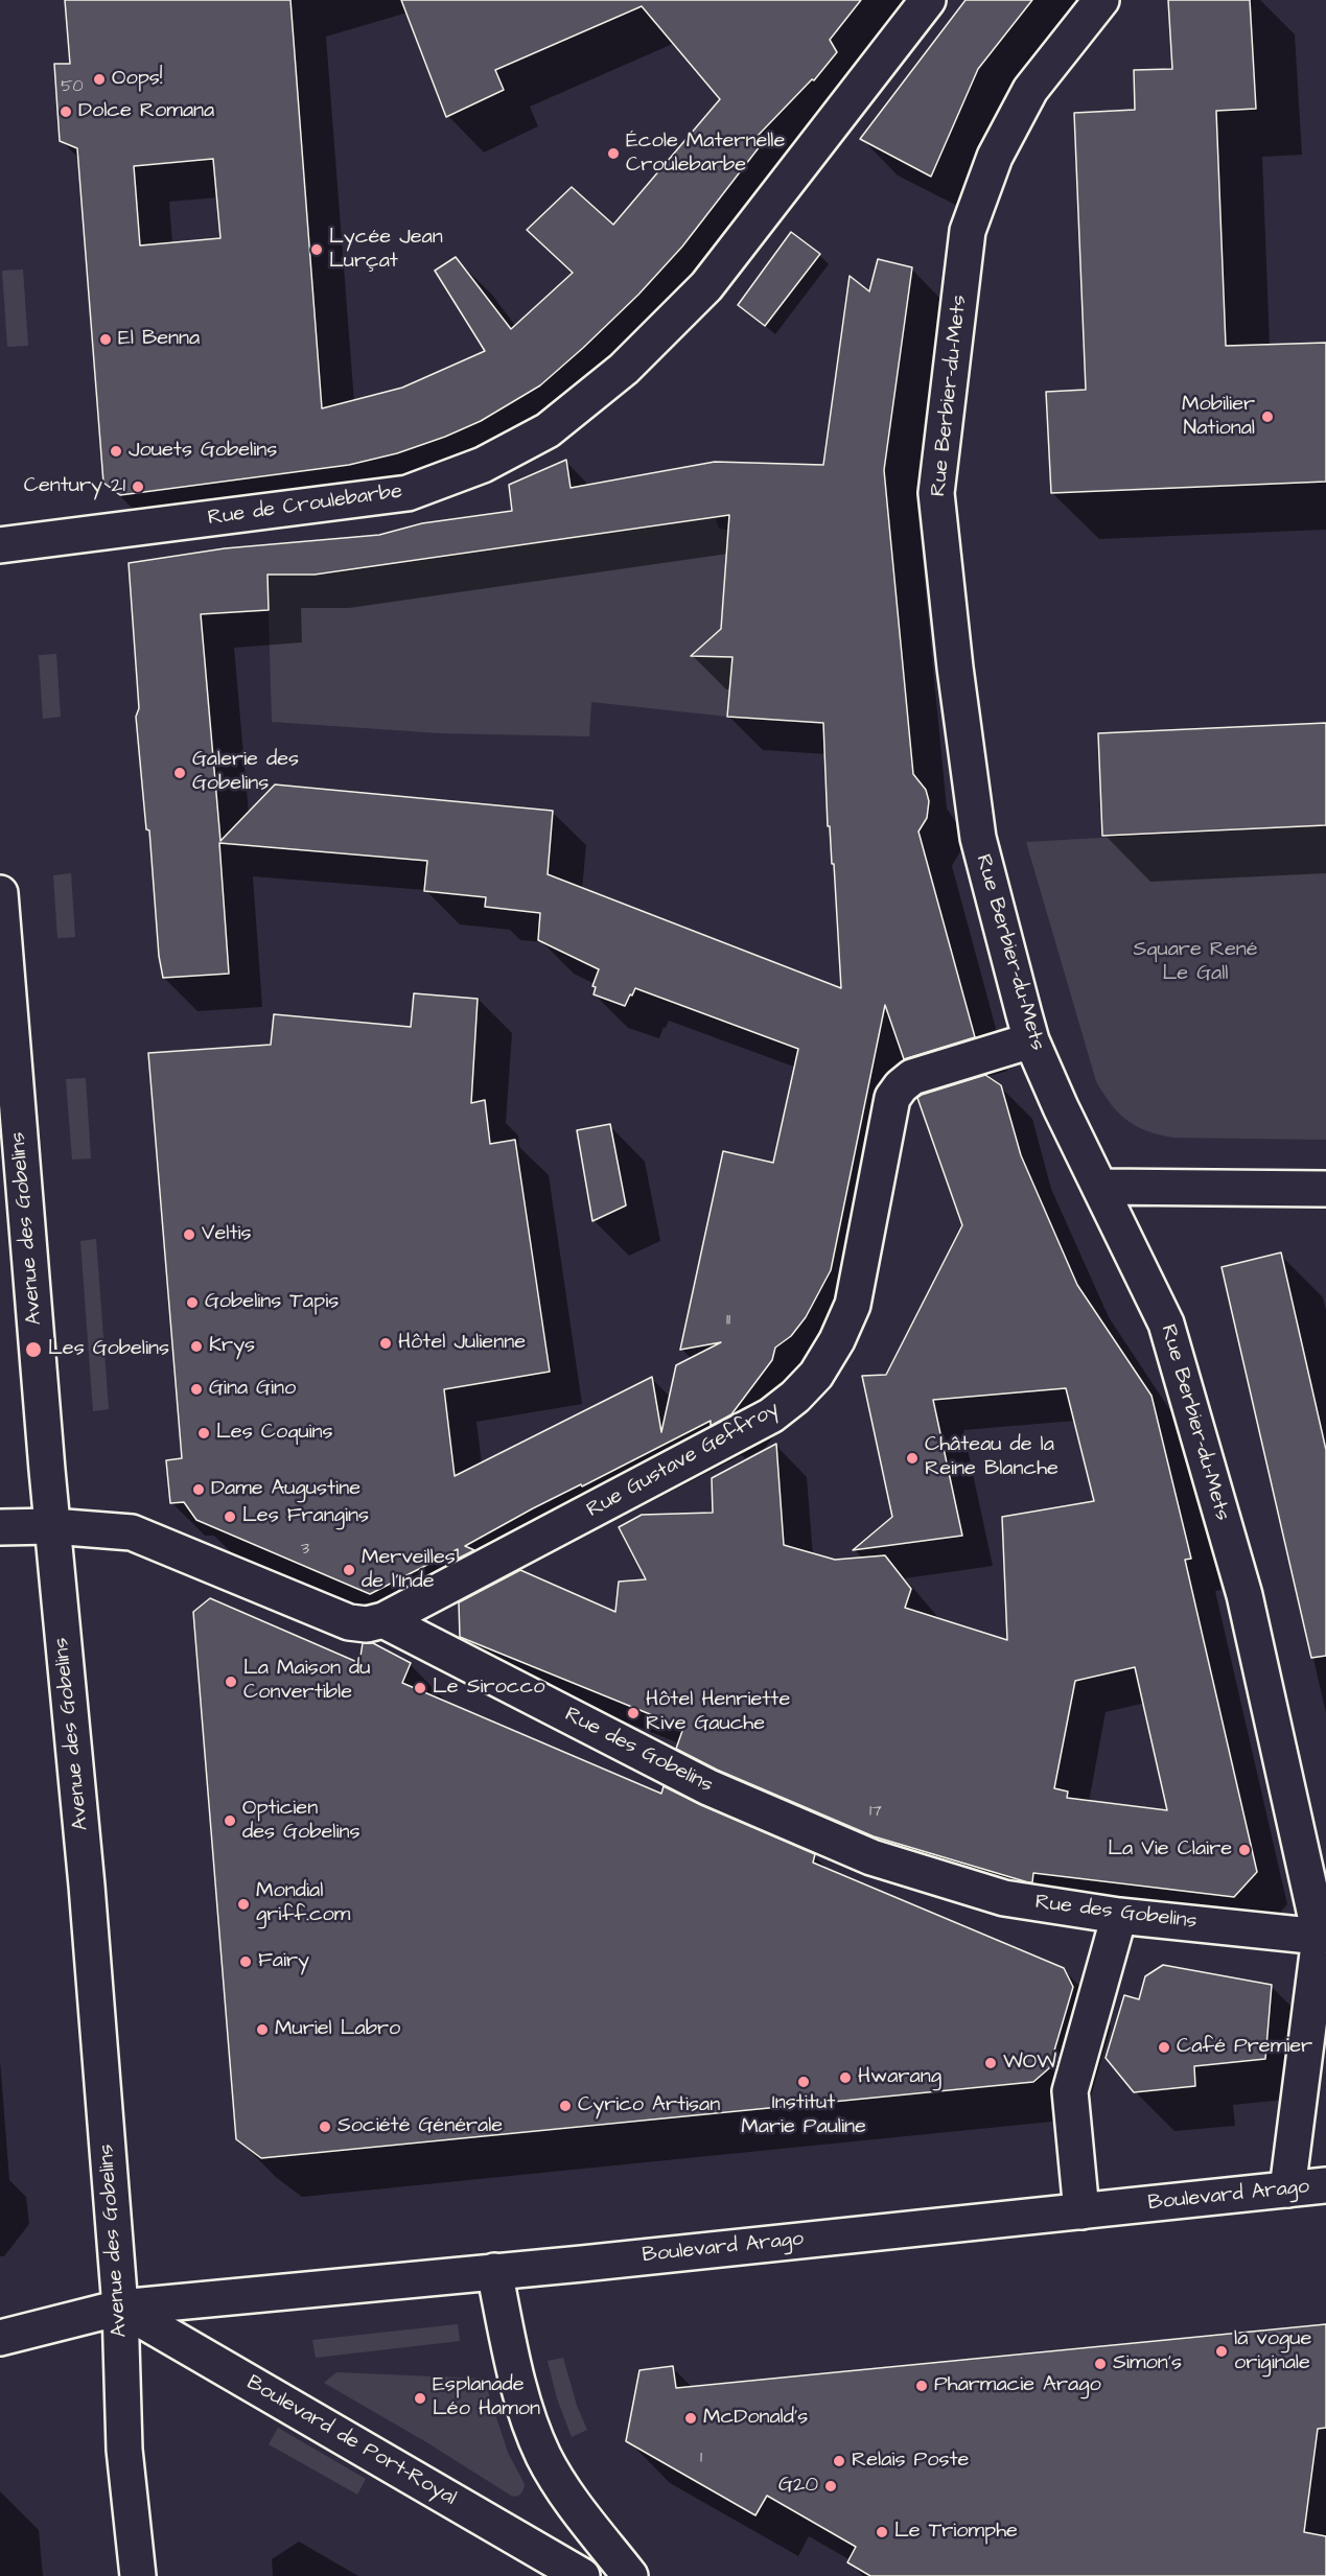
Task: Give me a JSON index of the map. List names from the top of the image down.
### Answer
{
  "streets": {
    "street": [
      "Rue Berbier-du-Mets",
      "Rue de Croulebarbe",
      "Avenue des Gobelins",
      "Rue Gustave Geffroy",
      "Rue des Gobelins",
      "Boulevard Arago",
      "Boulevard de Port-Royal"
    ]
  },
  "crossings": [
    ["Rue Berbier-du-Mets", "Rue Gustave Geffroy"],
    ["Rue Berbier-du-Mets", "Rue des Gobelins"],
    ["Rue Berbier-du-Mets", "Boulevard Arago"],
    ["Avenue des Gobelins", "Boulevard Arago"],
    ["Avenue des Gobelins", "Boulevard de Port-Royal"],
    ["Rue Gustave Geffroy", "Rue des Gobelins"],
    ["Boulevard Arago", "Boulevard de Port-Royal"]
  ],
  "parks": ["Square René Le Gall"],
  "places": [
    "Oops!",
    "Dolce Romana",
    "École Maternelle Croulebarbe",
    "Lycée Jean Lurçat",
    "El Benna",
    "Mobilier National",
    "Jouets Gobelins",
    "Century 21",
    "Galerie des Gobelins",
    "Veltis",
    "Gobelins Tapis",
    "Hôtel Julienne",
    "Krys",
    "Les Gobelins",
    "Gina Gino",
    "Les Coquins",
    "Château de la Reine Blanche",
    "Dame Augustine",
    "Les Frangins",
    "Merveilles de l'Inde",
    "La Maison du Convertible",
    "Le Sirocco",
    "Hôtel Henriette Rive Gauche",
    "Opticien des Gobelins",
    "La Vie Claire",
    "Mondial griff.com",
    "Fairy",
    "Muriel Labro",
    "Café Premier",
    "WOW",
    "Hwarang",
    "Institut Marie Pauline",
    "Cyrico Artisan",
    "Société Générale",
    "la vogue originale",
    "Simon's",
    "Pharmacie Arago",
    "Esplanade Léo Hamon",
    "McDonald's",
    "Relais Poste",
    "G20",
    "Le Triomphe"
  ],
  "house_numbers": [
    "50",
    "11",
    "3",
    "17",
    "1"
  ]
}
